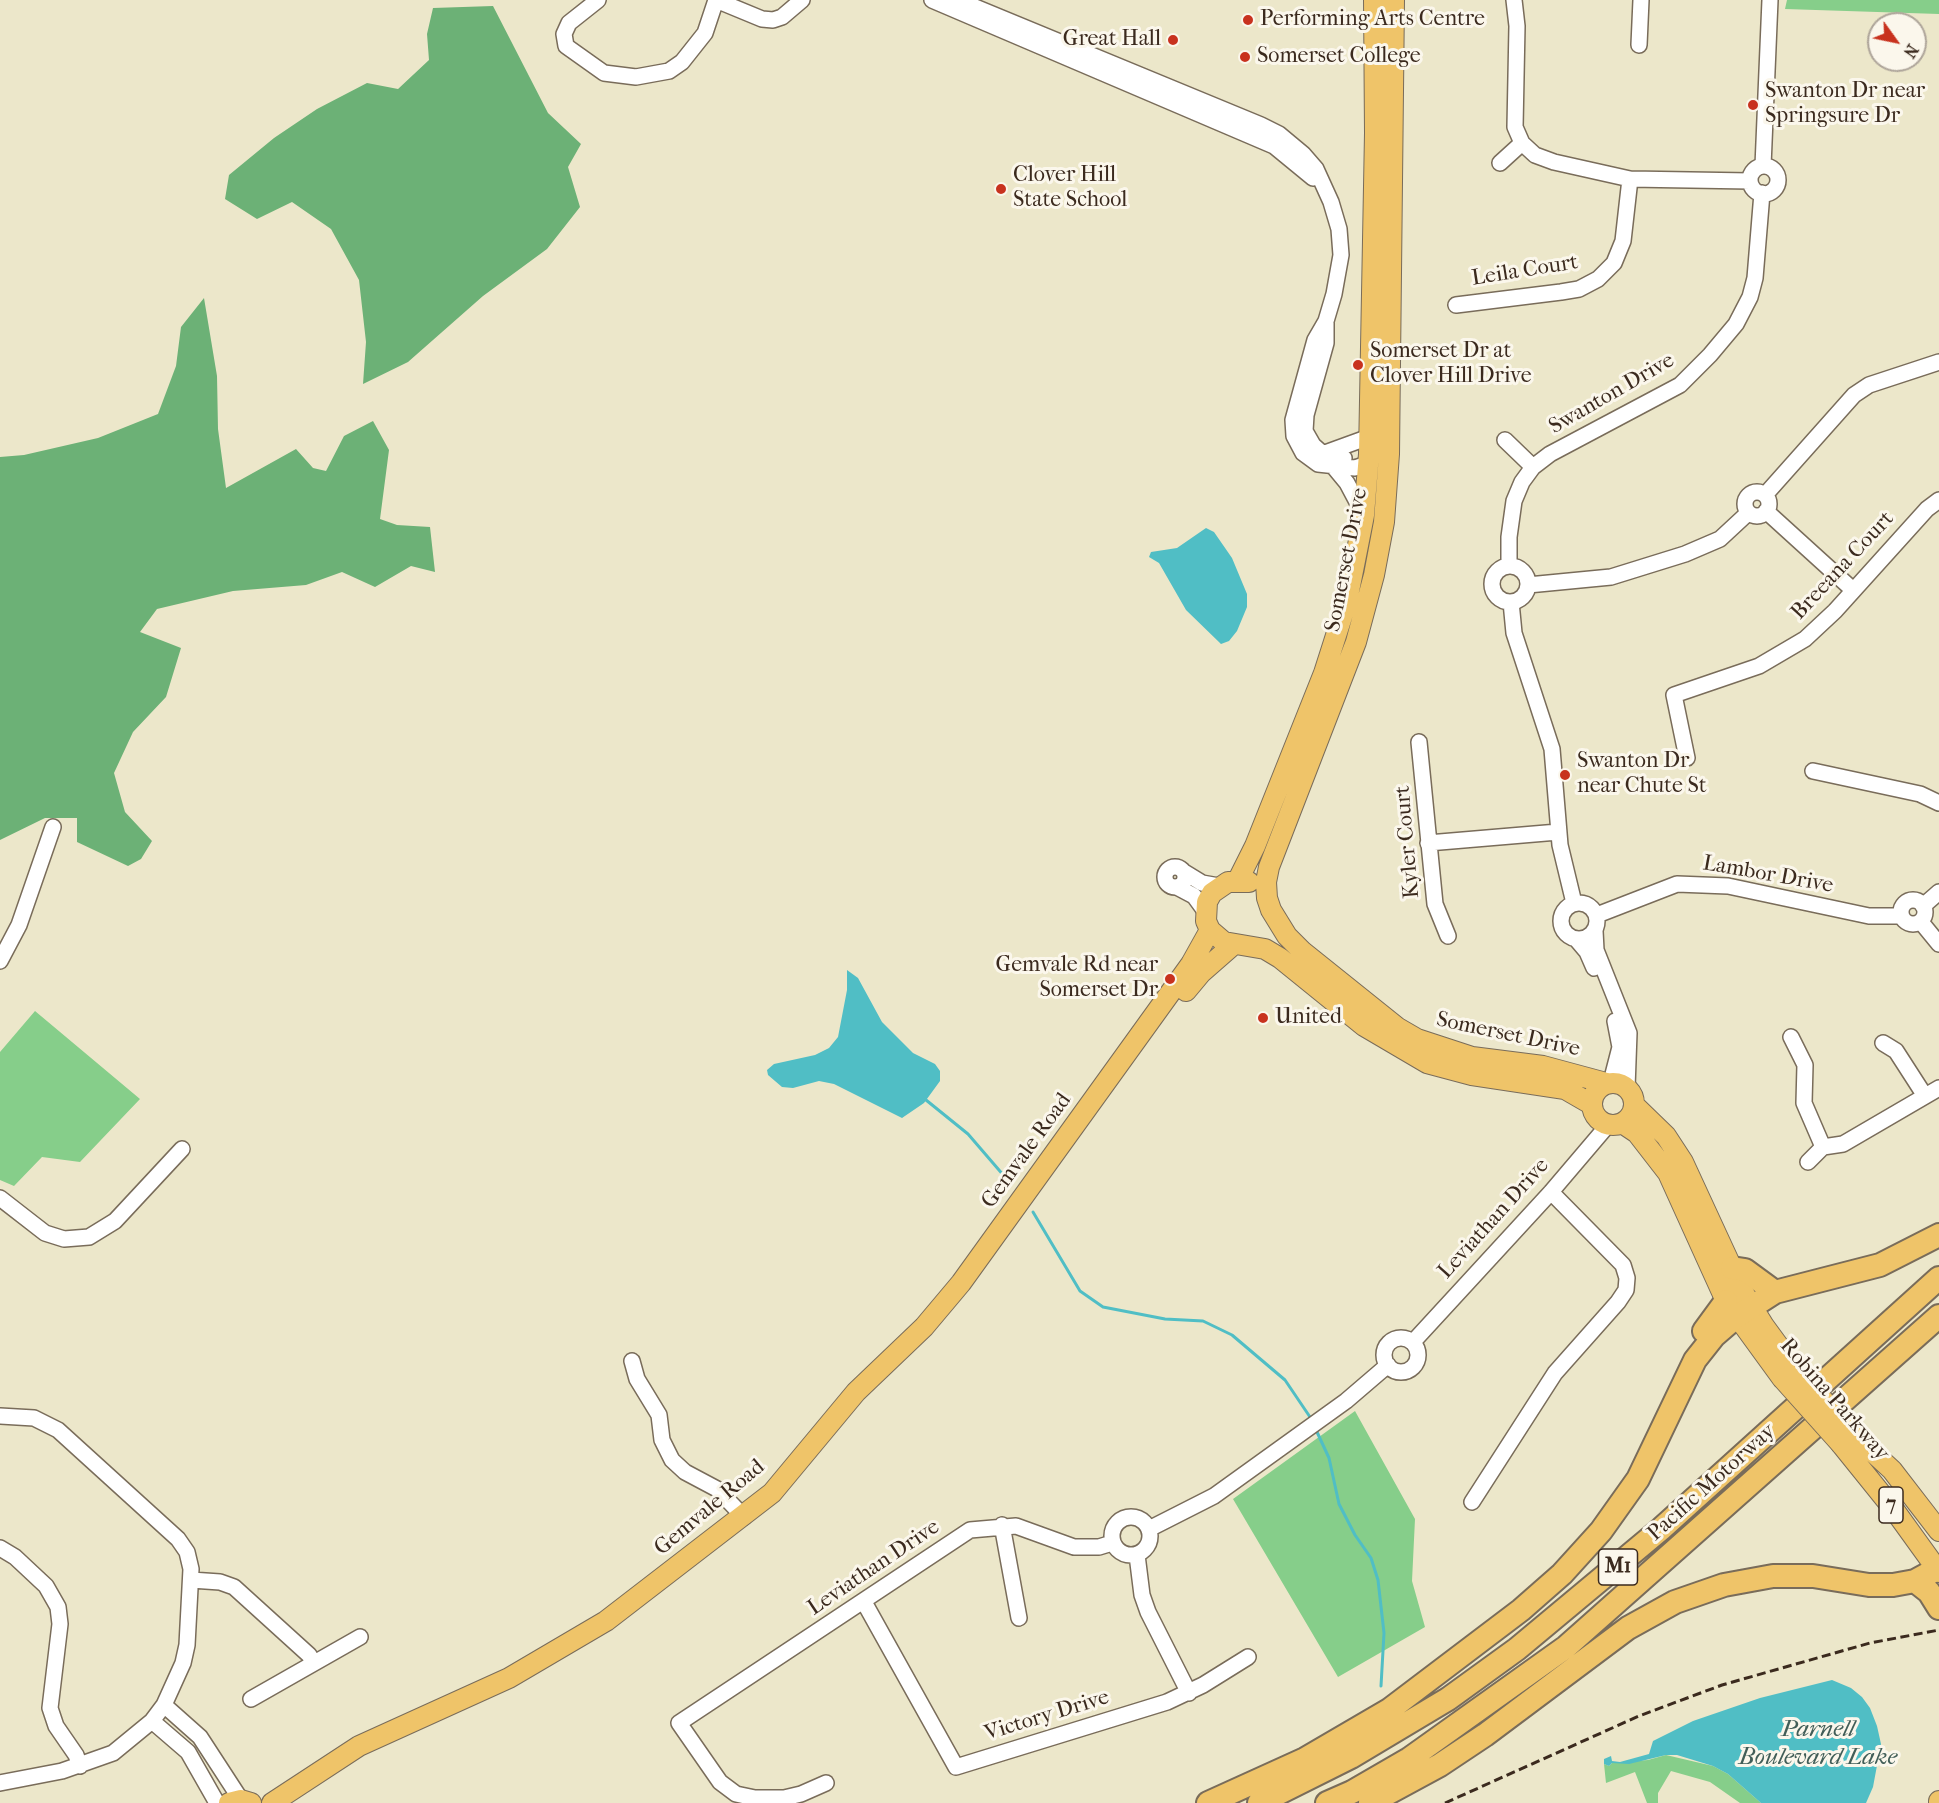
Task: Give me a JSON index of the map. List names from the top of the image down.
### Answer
{
  "streets": {
    "highway": ["Pacific Motorway", "M1"],
    "main road": [
      "Somerset Drive",
      "Gemvale Road",
      "Robina Parkway",
      "7"
    ],
    "street": [
      "Leila Court",
      "Swanton Drive",
      "Breeana Court",
      "Kyler Court",
      "Lambor Drive",
      "Leviathan Drive",
      "Victory Drive"
    ]
  },
  "crossings": [
    ["Somerset Drive", "Gemvale Road"],
    ["Somerset Drive", "Leviathan Drive"],
    ["Somerset Drive", "Robina Parkway"],
    ["Leviathan Drive", "Victory Drive"]
  ],
  "water": ["Parnell Boulevard Lake"],
  "places": [
    "Performing Arts Centre",
    "Great Hall",
    "Somerset College",
    "Swanton Dr near Springsure Dr",
    "Clover Hill State School",
    "Somerset Dr at Clover Hill Drive",
    "Swanton Dr near Chute St",
    "Gemvale Rd near Somerset Dr",
    "United"
  ],
  "north": "bottom right"
}
